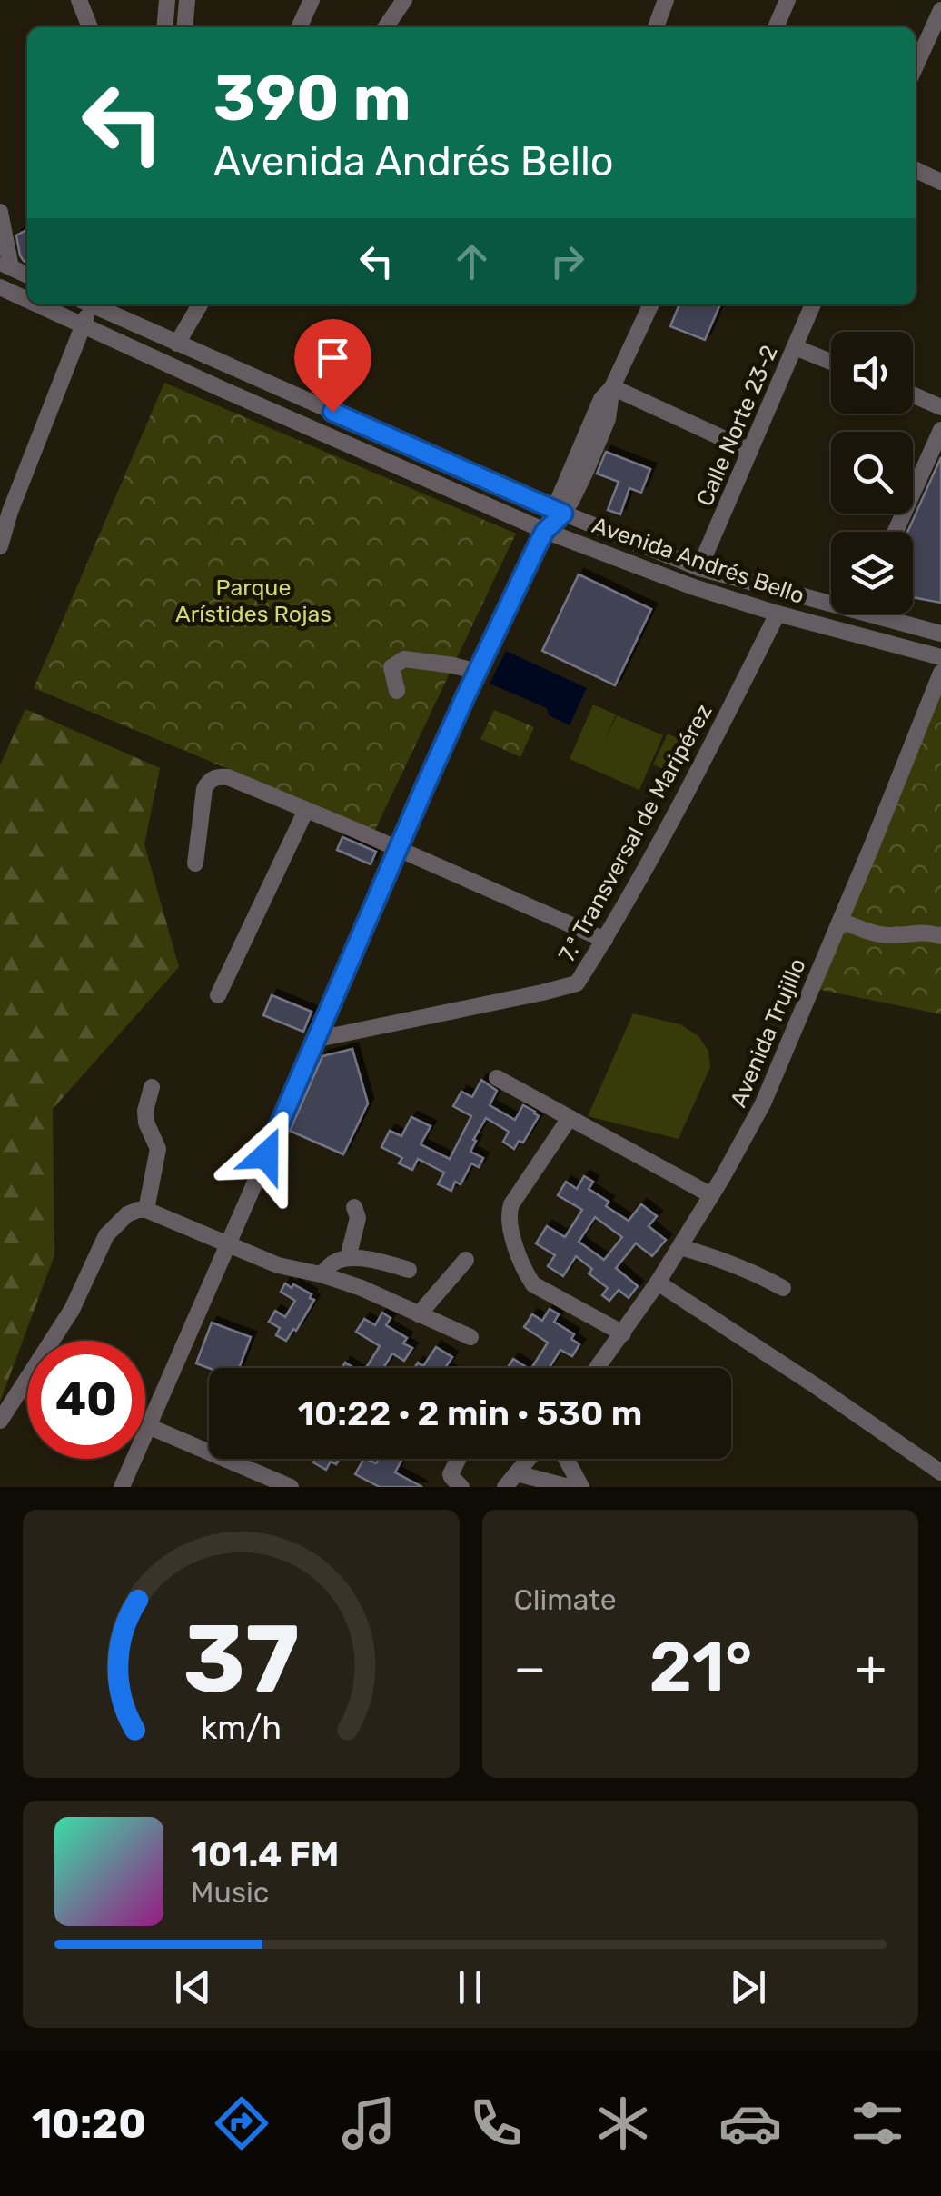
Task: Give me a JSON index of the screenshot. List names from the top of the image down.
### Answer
{
  "streets": {
    "street": [
      "Calle Norte 23-2",
      "Avenida Andrés Bello",
      "7.ª Transversal de Maripérez",
      "Avenida Trujillo"
    ]
  },
  "crossings": [
    ["Calle Norte 23-2", "Avenida Andrés Bello"],
    ["Avenida Andrés Bello", "7.ª Transversal de Maripérez"]
  ],
  "parks": ["Parque Arístides Rojas"],
  "page": {
    "turn": ["390 m", "Avenida Andrés Bello"],
    "limit": "40",
    "trip": "10:22 · 2 min · 530 m",
    "tile": "Climate",
    "heat": ["−", "21°", "+"],
    "song": ["101.4 FM", "Music"],
    "tabs": "10:20",
    "gauge": ["37", "km/h"]
  }
}
